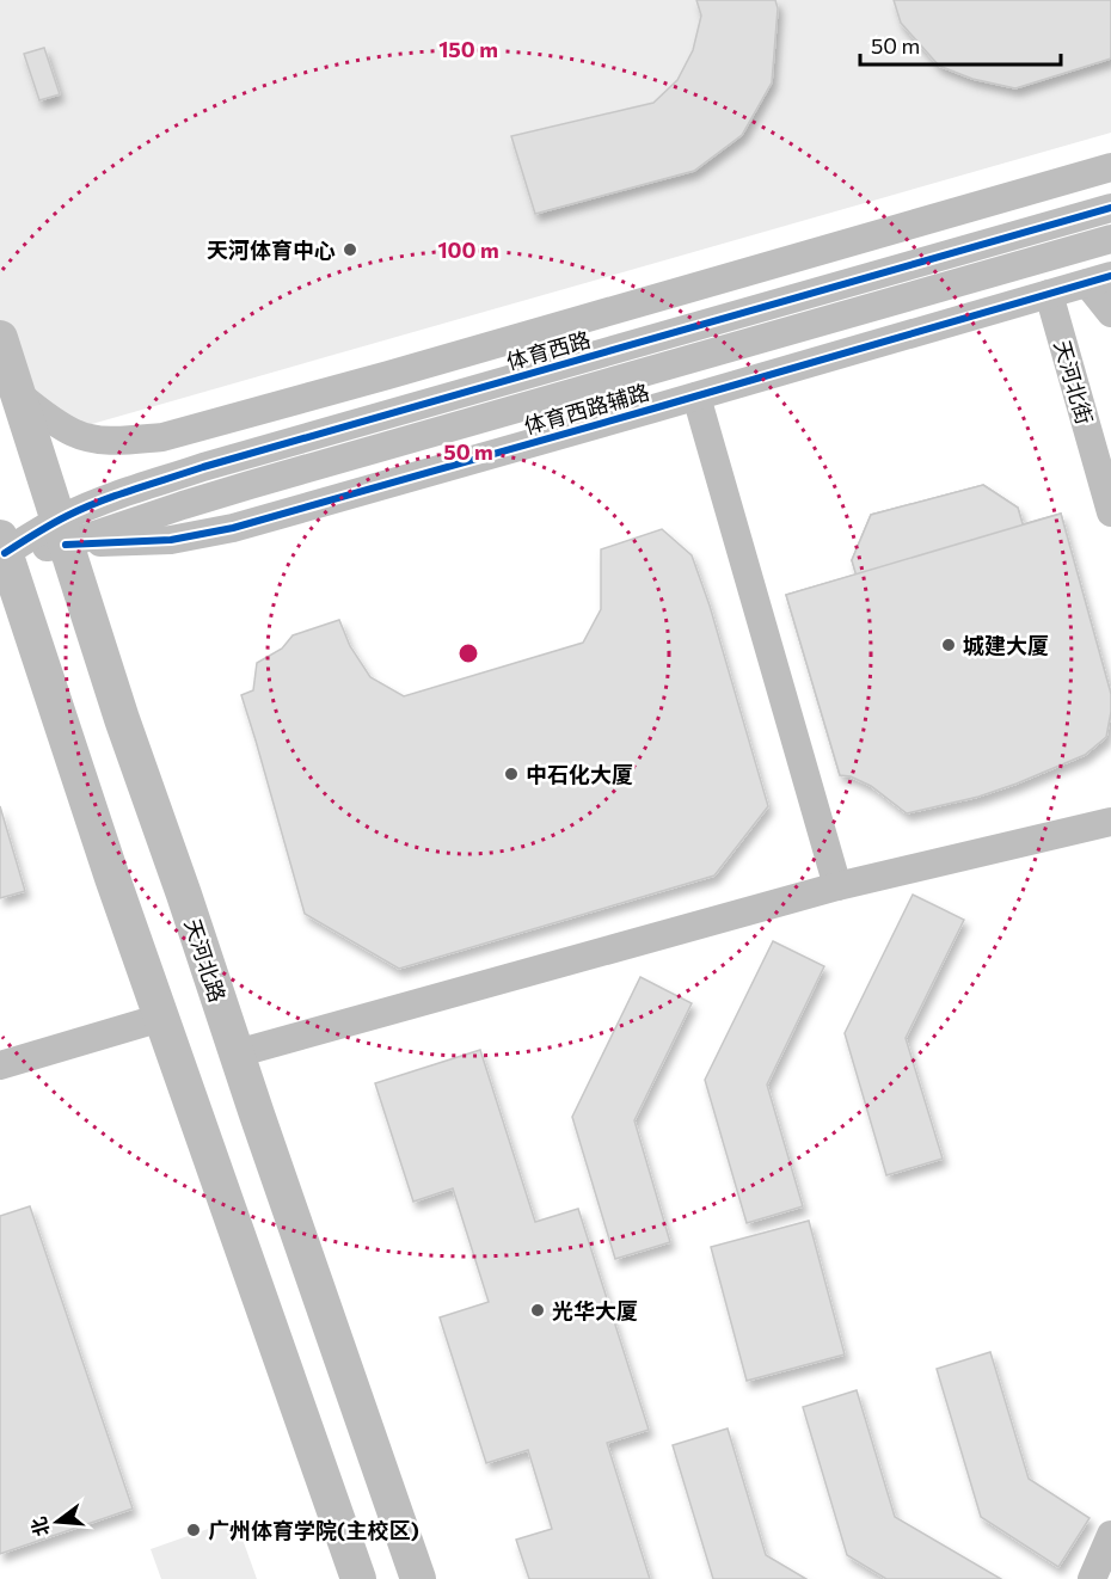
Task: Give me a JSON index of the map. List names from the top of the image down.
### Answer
{
  "streets": {
    "main road": ["天河北路"],
    "street": ["体育西路", "天河北街", "体育西路辅路"]
  },
  "crossings": [
    ["体育西路", "体育西路辅路"],
    ["体育西路", "天河北路"],
    ["天河北街", "体育西路辅路"],
    ["体育西路辅路", "天河北路"]
  ],
  "places": [
    "天河体育中心",
    "城建大厦",
    "中石化大厦",
    "光华大厦",
    "广州体育学院(主校区)"
  ],
  "scale_bar": "50 m",
  "north": "left",
  "rings": ["150 m", "100 m", "50 m"]
}
